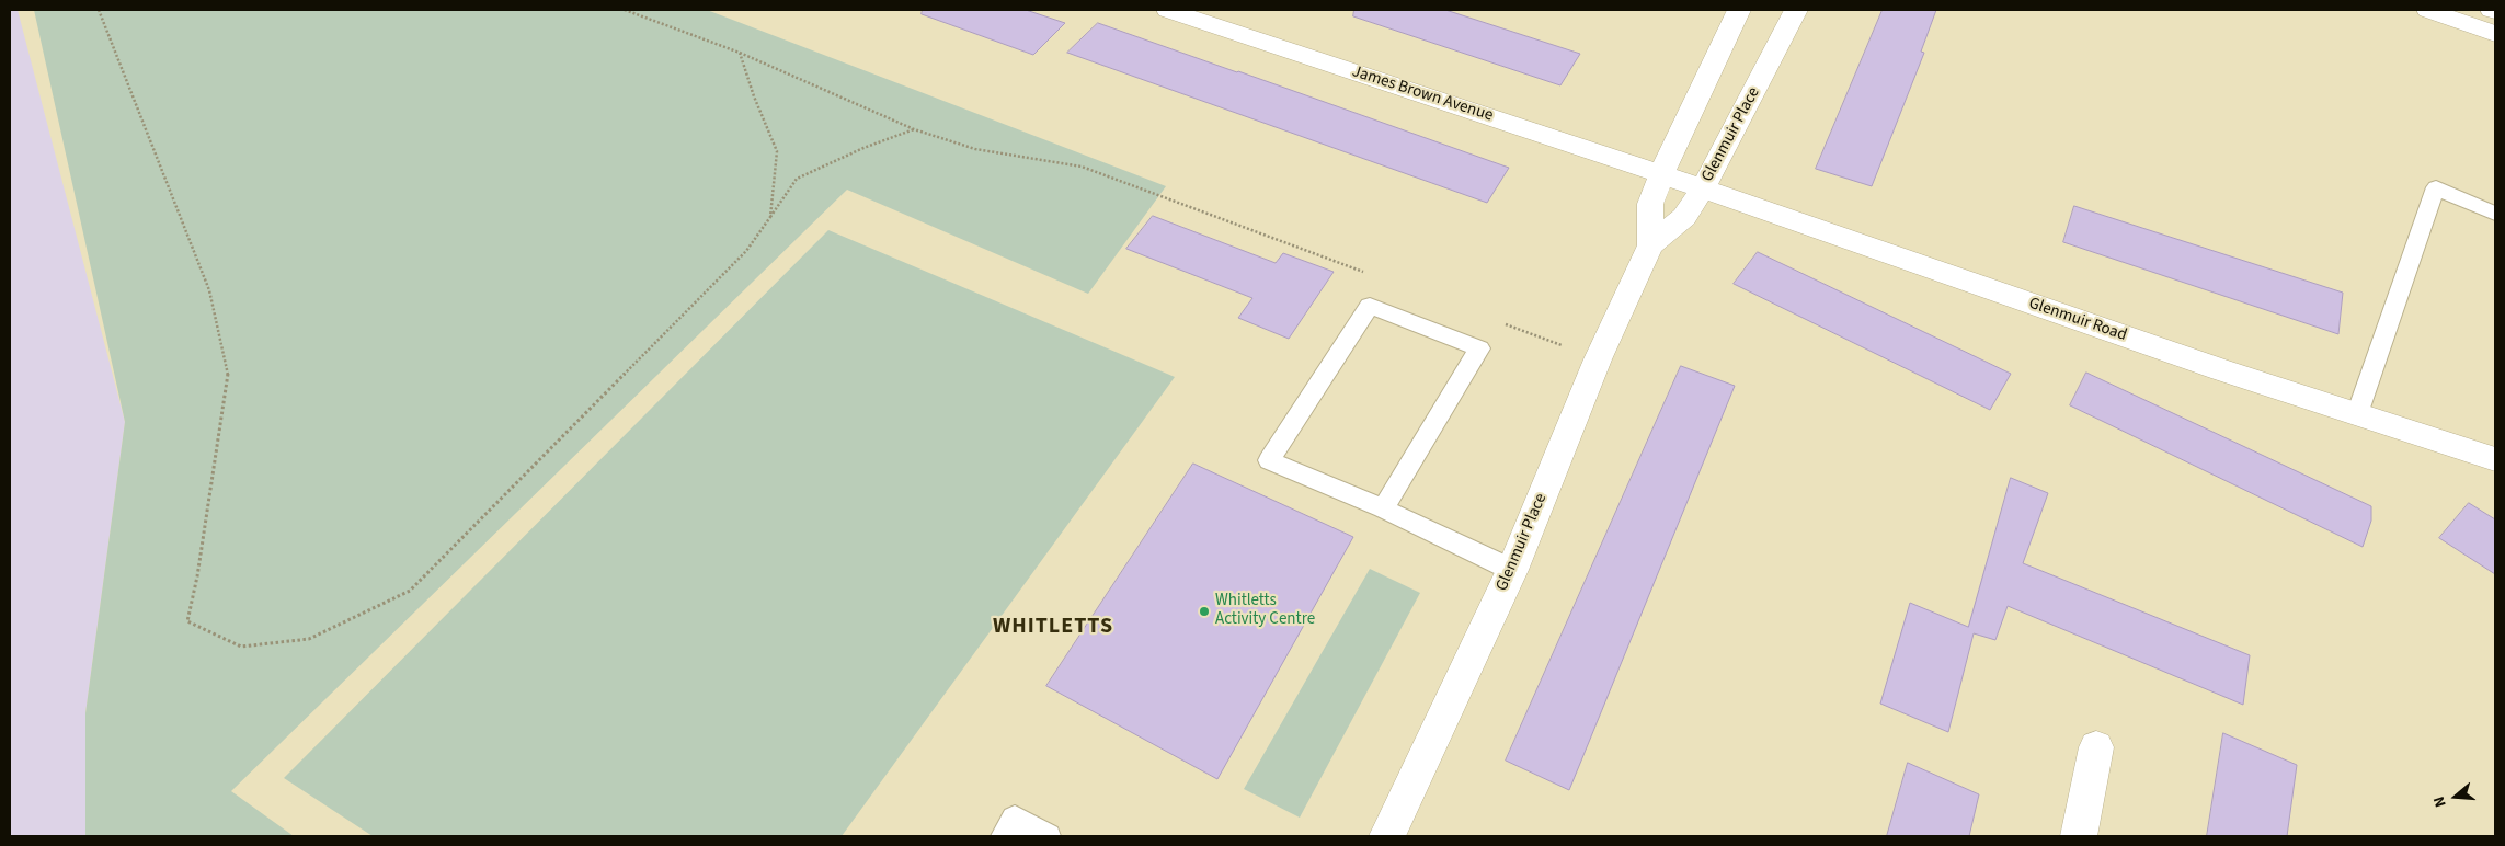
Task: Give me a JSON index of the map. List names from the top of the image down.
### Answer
{
  "streets": {
    "street": ["James Brown Avenue", "Glenmuir Place", "Glenmuir Road"]
  },
  "crossings": [
    ["James Brown Avenue", "Glenmuir Place"],
    ["James Brown Avenue", "Glenmuir Road"],
    ["Glenmuir Place", "Glenmuir Road"]
  ],
  "districts": ["WHITLETTS"],
  "places": ["Whitletts Activity Centre"],
  "north": "left"
}
